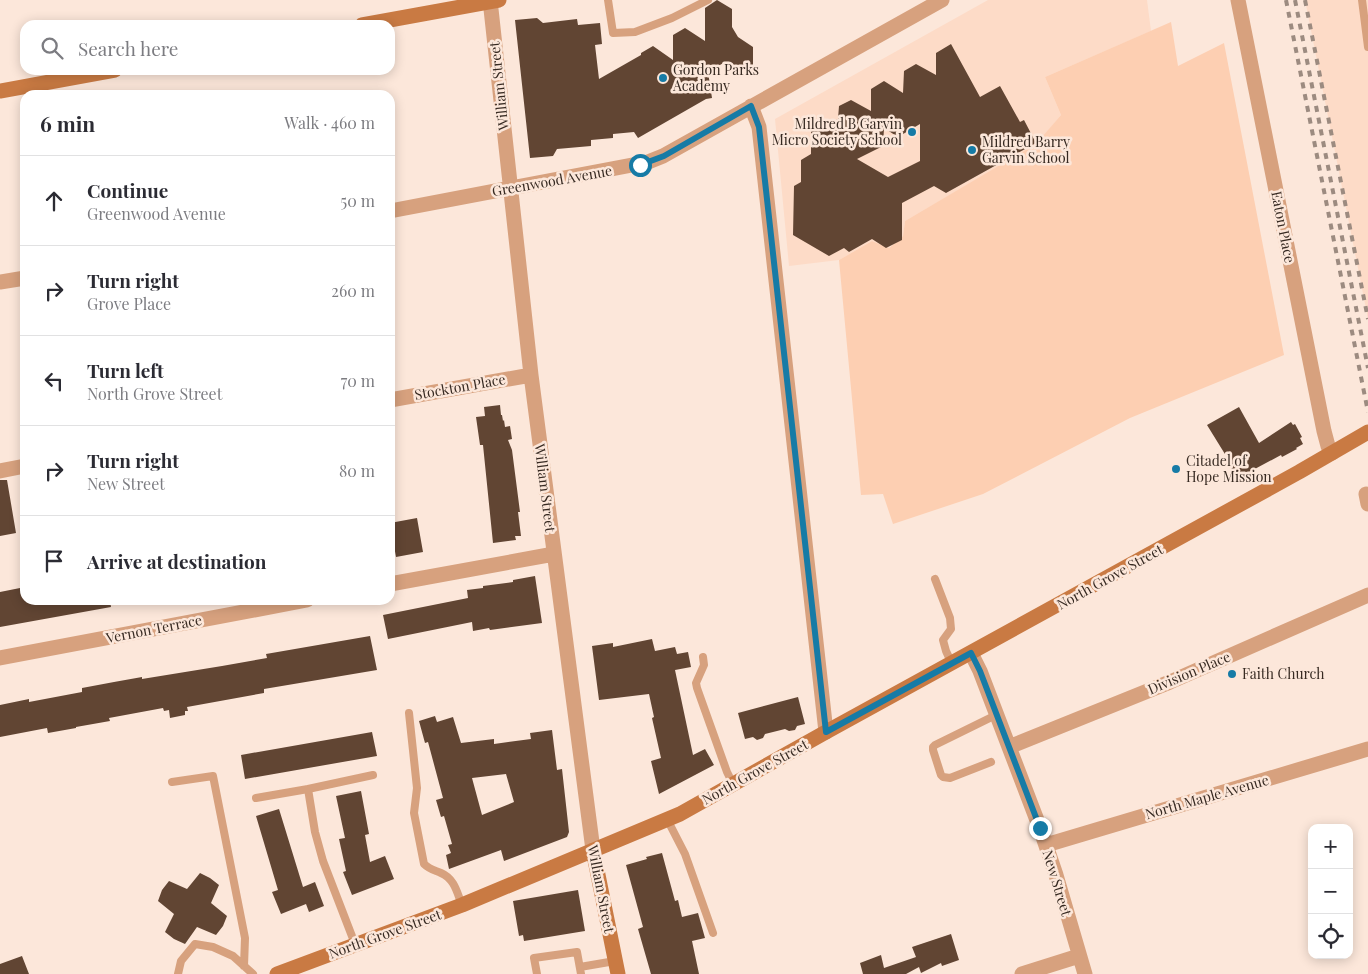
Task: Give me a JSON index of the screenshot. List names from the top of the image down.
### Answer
{
  "streets": {
    "main road": ["William Street", "North Grove Street"],
    "street": [
      "Greenwood Avenue",
      "Eaton Place",
      "Stockton Place",
      "Vernon Terrace",
      "Division Place",
      "North Maple Avenue",
      "New Street"
    ]
  },
  "crossings": [
    ["William Street", "Greenwood Avenue"],
    ["William Street", "Stockton Place"],
    ["William Street", "North Grove Street"],
    ["Eaton Place", "North Grove Street"],
    ["North Grove Street", "New Street"],
    ["Division Place", "New Street"],
    ["North Maple Avenue", "New Street"]
  ],
  "places": [
    "Gordon Parks Academy",
    "Mildred B Garvin Micro Society School",
    "Mildred Barry Garvin School",
    "Citadel of Hope Mission",
    "Faith Church"
  ],
  "page": {
    "search": "Search here",
    "heading": ["6 min", "Walk · 460 m"],
    "list": [
      ["Continue", "Greenwood Avenue", "50 m"],
      ["Turn right", "Grove Place", "260 m"],
      ["Turn left", "North Grove Street", "70 m"],
      ["Turn right", "New Street", "80 m"],
      "Arrive at destination"
    ],
    "map_buttons": ["+", "−"]
  }
}
